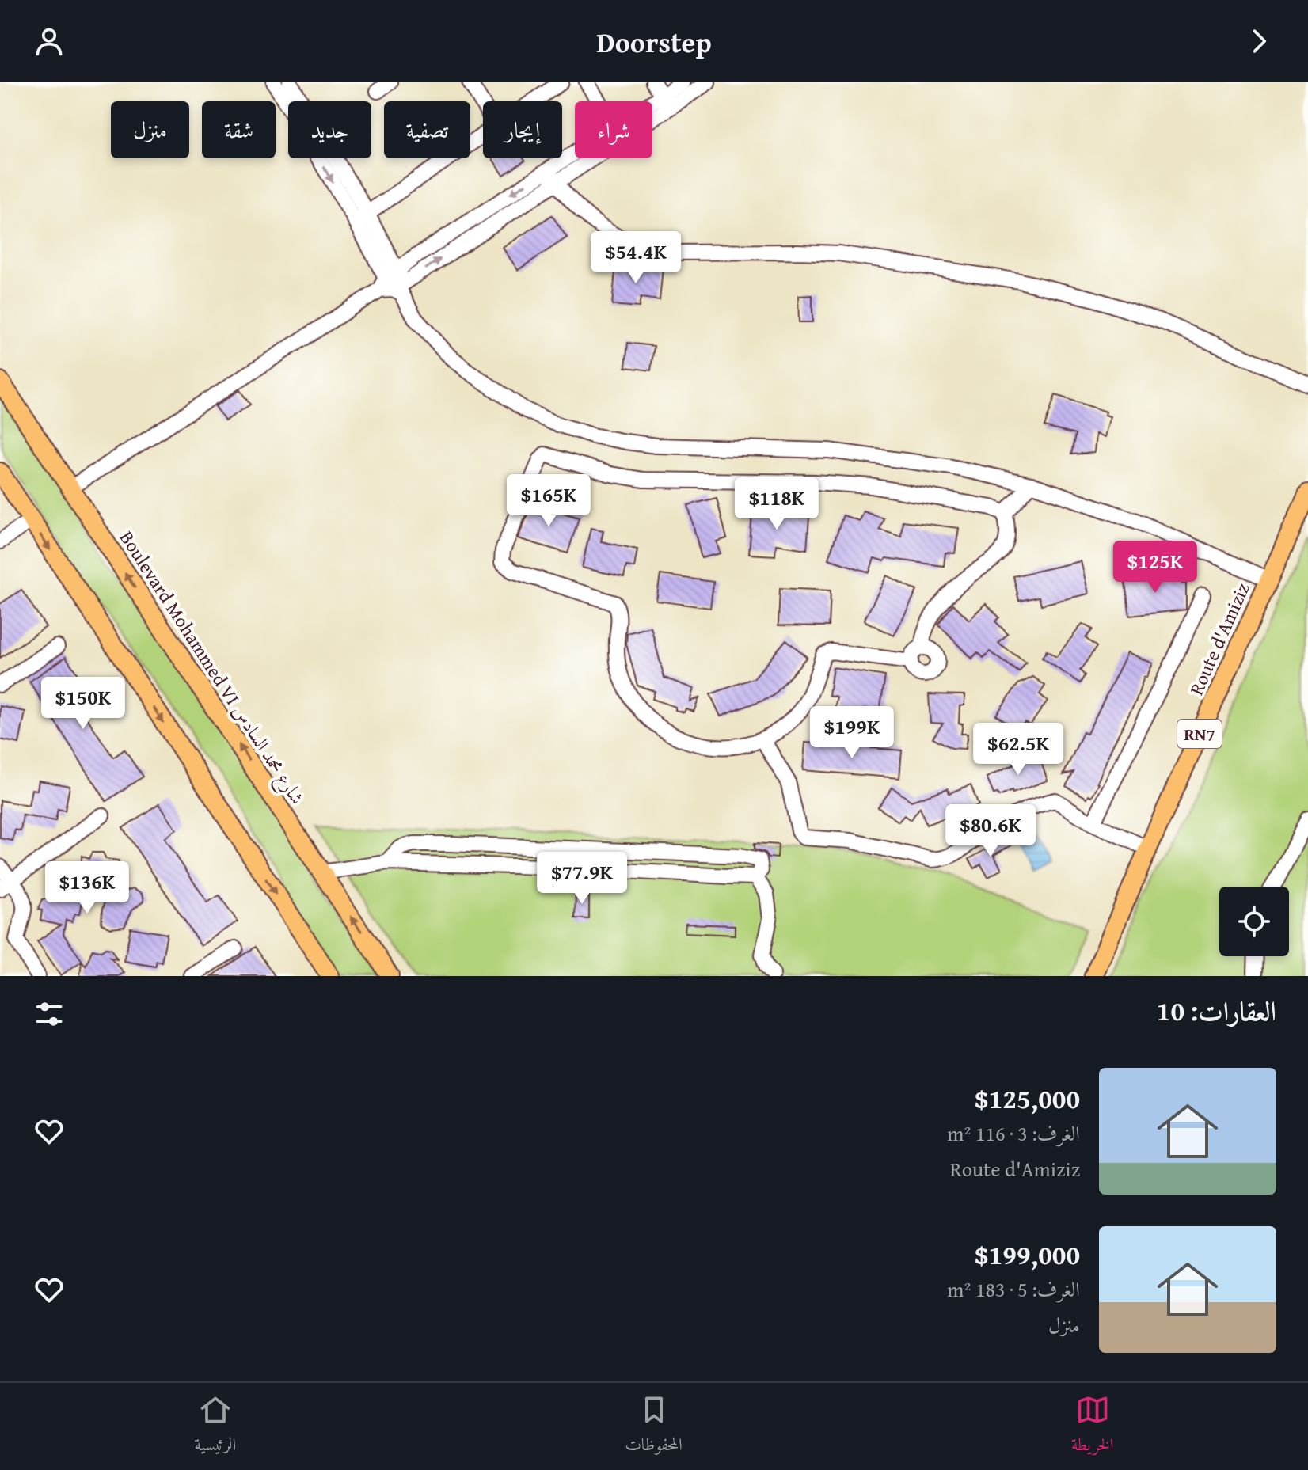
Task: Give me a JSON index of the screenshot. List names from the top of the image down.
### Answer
{
  "streets": {
    "main road": ["Route d'Amiziz", "Boulevard Mohammed VI شارع محمد السادس", "RN7"]
  },
  "page": {
    "header": "Doorstep",
    "chip": [
      "شراء",
      "إيجار",
      "تصفية",
      "جديد",
      "شقة",
      "منزل"
    ],
    "price": [
      "$54.4K",
      "$165K",
      "$118K",
      "$125K",
      "$150K",
      "$199K",
      "$62.5K",
      "$80.6K",
      "$77.9K",
      "$136K"
    ],
    "heading": "العقارات: 10",
    "list": [
      {
        "name": "$125,000",
        "note": "الغرف: 3 · 116 m² · Route d'Amiziz"
      },
      {
        "name": "$199,000",
        "note": "الغرف: 5 · 183 m² · منزل"
      }
    ],
    "tabs": ["الخريطة", "المحفوظات", "الرئيسية"]
  }
}
